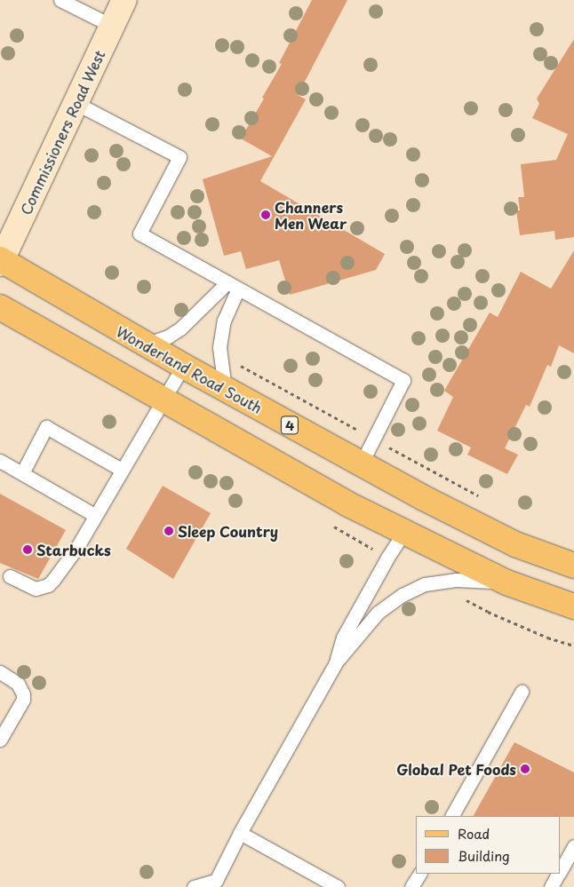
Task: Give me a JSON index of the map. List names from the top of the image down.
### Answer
{
  "streets": {
    "main road": ["Commissioners Road West", "Wonderland Road South", "4"]
  },
  "crossings": [
    ["Commissioners Road West", "Wonderland Road South"]
  ],
  "places": [
    "Channers Men Wear",
    "Sleep Country",
    "Starbucks",
    "Global Pet Foods"
  ],
  "legend": ["Road", "Building"]
}
